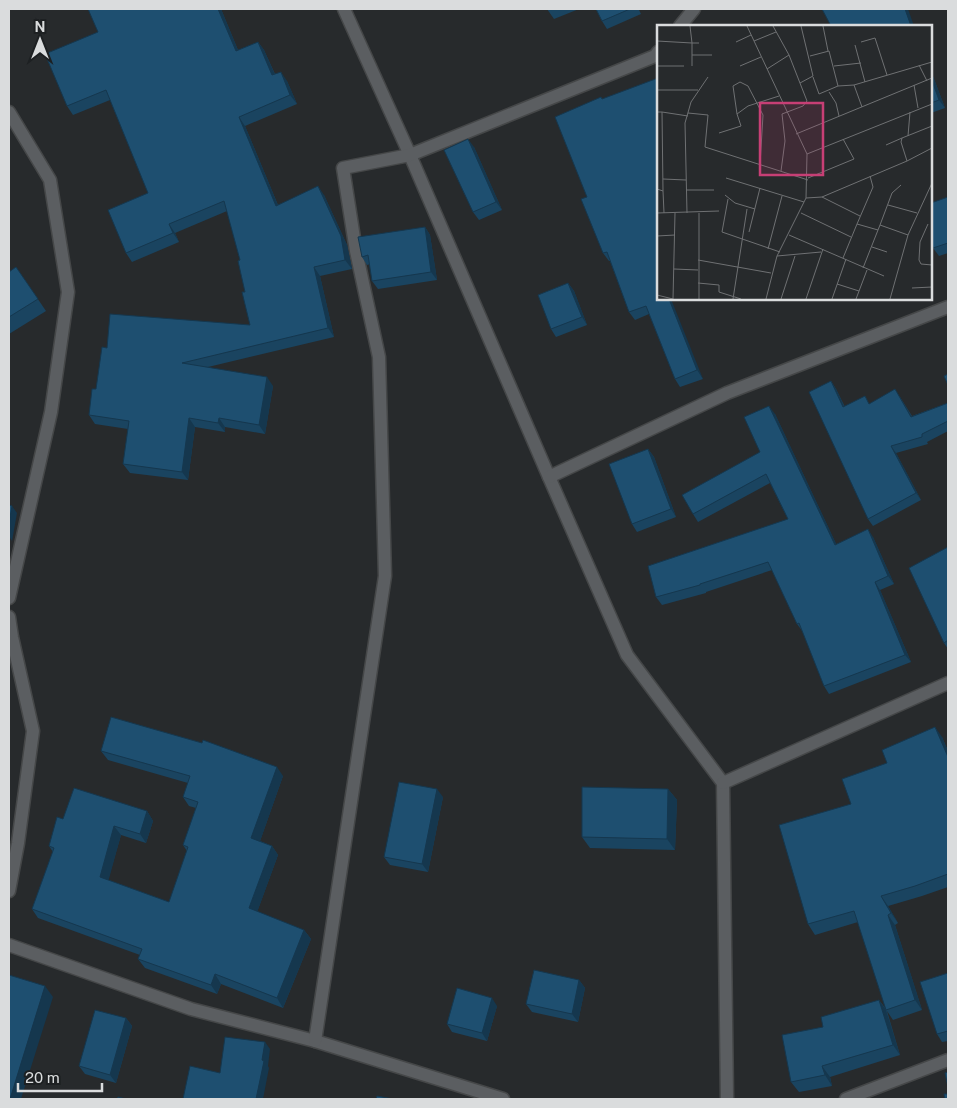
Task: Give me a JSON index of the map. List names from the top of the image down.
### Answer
{
  "scale_bar": "20 m",
  "north": "top"
}
